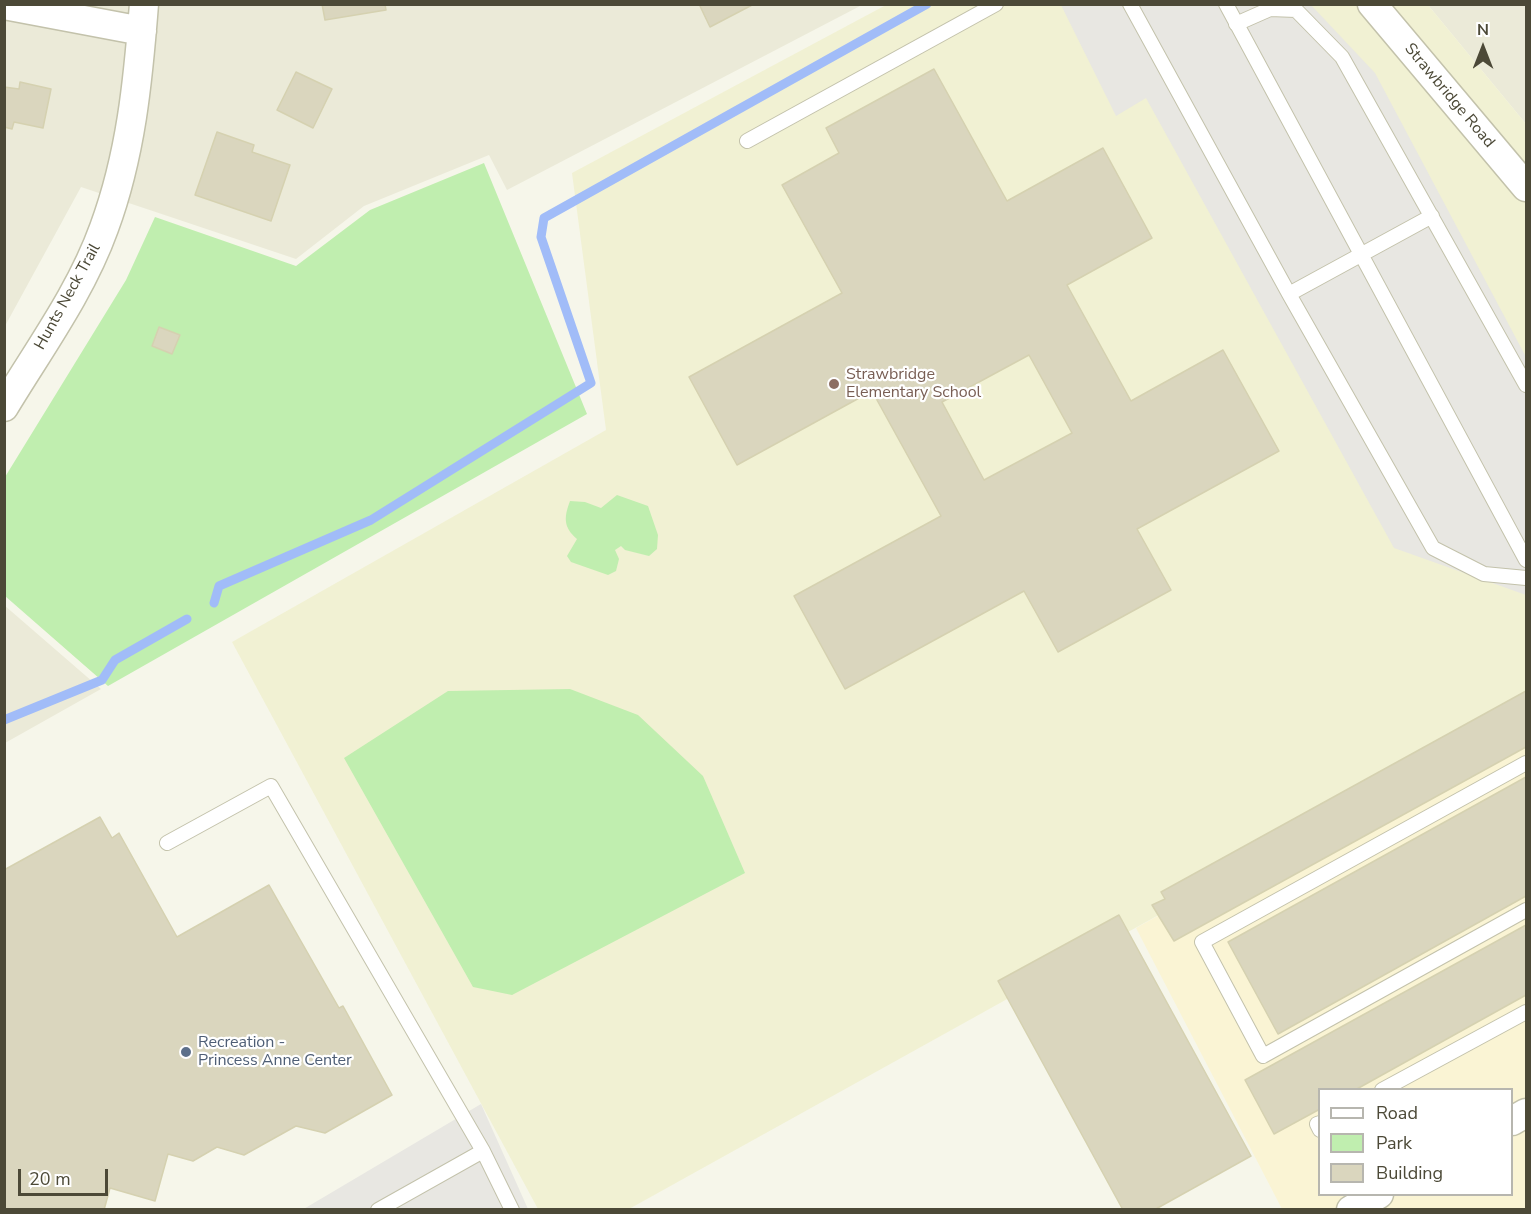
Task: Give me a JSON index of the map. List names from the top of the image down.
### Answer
{
  "streets": {
    "street": ["Strawbridge Road", "Hunts Neck Trail"]
  },
  "places": ["Strawbridge Elementary School", "Recreation - Princess Anne Center"],
  "legend": ["Road", "Park", "Building"],
  "scale_bar": "20 m",
  "north": "top"
}
